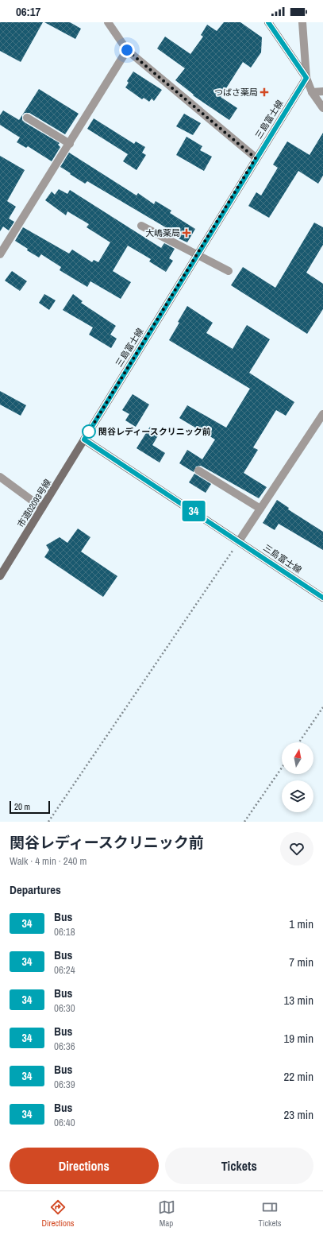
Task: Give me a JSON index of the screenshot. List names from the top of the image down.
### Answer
{
  "streets": {
    "main road": ["三島富士線"],
    "street": ["市道02093号線"]
  },
  "crossings": [
    ["三島富士線", "市道02093号線"]
  ],
  "places": {
    "health": ["つばさ薬局", "大嶋薬局"],
    "other": ["関谷レディースクリニック前"]
  },
  "lines": ["bus line 34"],
  "scale_bar": "20 m",
  "north": "top",
  "page": {
    "status": "06:17",
    "on_map": "34",
    "scale": "20 m",
    "heading": [
      ["関谷レディースクリニック前", "Walk · 4 min · 240 m"],
      "Departures"
    ],
    "list": [
      {
        "mark": "34",
        "name": "Bus",
        "note": "06:18",
        "value": "1 min"
      },
      {
        "mark": "34",
        "name": "Bus",
        "note": "06:24",
        "value": "7 min"
      },
      {
        "mark": "34",
        "name": "Bus",
        "note": "06:30",
        "value": "13 min"
      },
      {
        "mark": "34",
        "name": "Bus",
        "note": "06:36",
        "value": "19 min"
      },
      {
        "mark": "34",
        "name": "Bus",
        "note": "06:39",
        "value": "22 min"
      },
      {
        "mark": "34",
        "name": "Bus",
        "note": "06:40",
        "value": "23 min"
      }
    ],
    "buttons": ["Directions", "Tickets"],
    "tabs": ["Directions", "Map", "Tickets"]
  }
}
